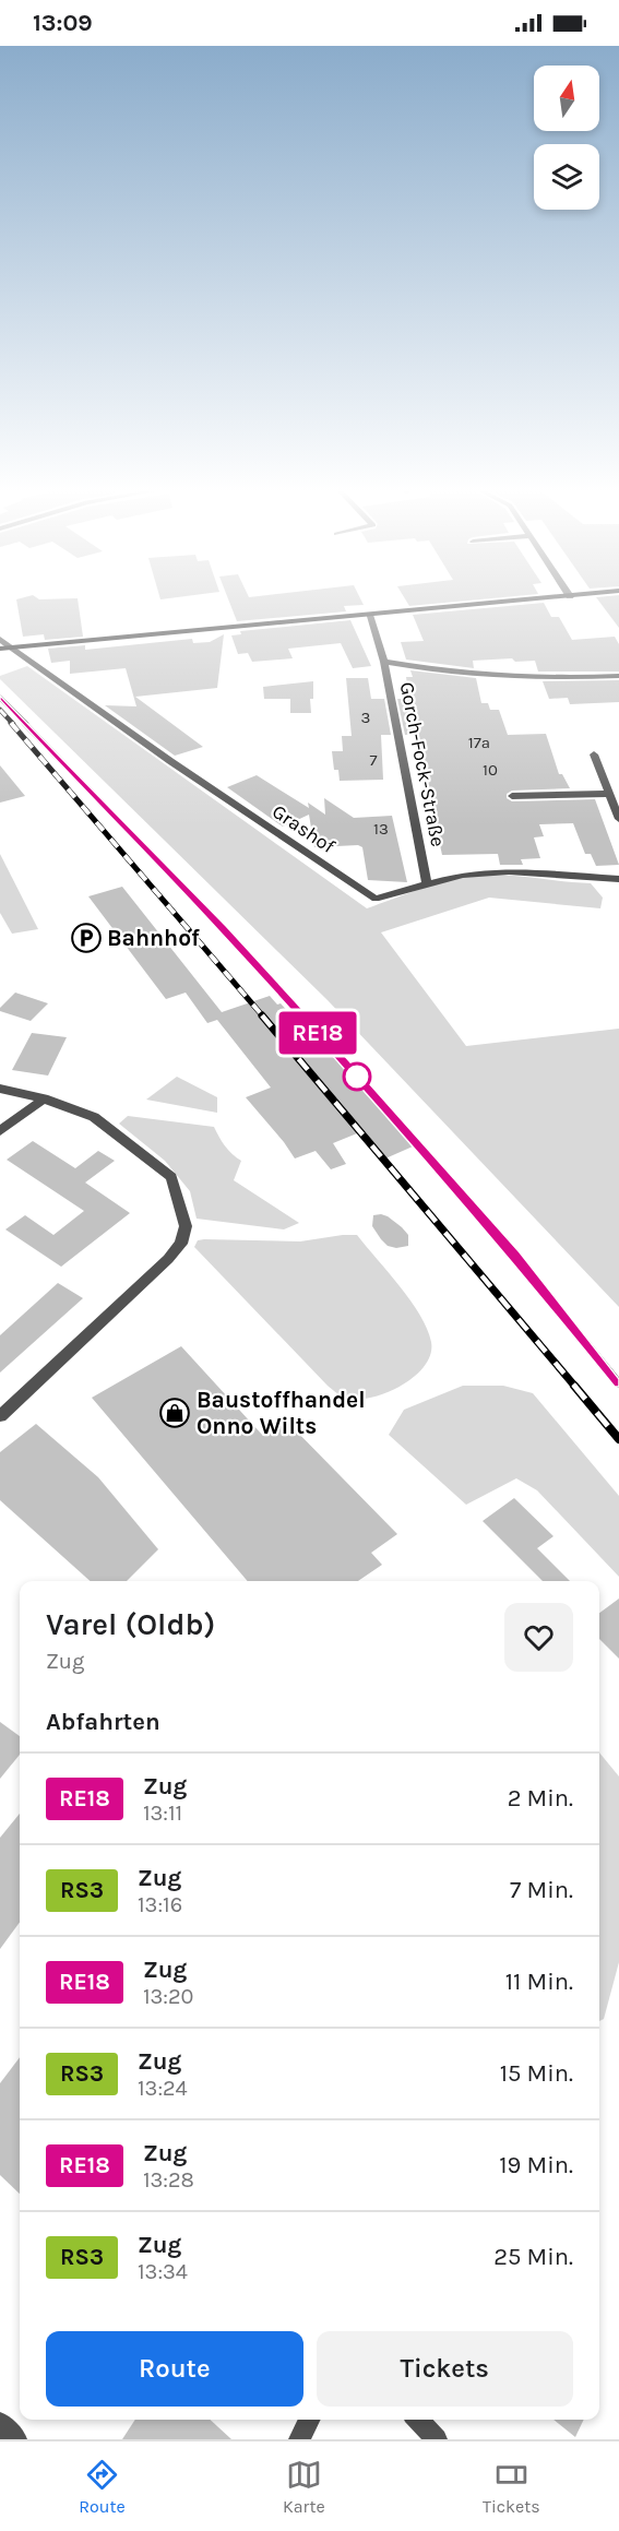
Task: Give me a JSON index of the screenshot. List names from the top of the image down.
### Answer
{
  "streets": {
    "street": ["Gorch-Fock-Straße", "Grashof"]
  },
  "crossings": [
    ["Gorch-Fock-Straße", "Grashof"]
  ],
  "places": {
    "parking": ["Bahnhof"],
    "shop": ["Baustoffhandel Onno Wilts"]
  },
  "house_numbers": [
    "3",
    "17a",
    "7",
    "10",
    "13"
  ],
  "north": "top",
  "page": {
    "status": "13:09",
    "on_map": "RE18",
    "heading": [
      ["Varel (Oldb)", "Zug"],
      "Abfahrten"
    ],
    "list": [
      {
        "mark": "RE18",
        "name": "Zug",
        "note": "13:11",
        "value": "2 Min."
      },
      {
        "mark": "RS3",
        "name": "Zug",
        "note": "13:16",
        "value": "7 Min."
      },
      {
        "mark": "RE18",
        "name": "Zug",
        "note": "13:20",
        "value": "11 Min."
      },
      {
        "mark": "RS3",
        "name": "Zug",
        "note": "13:24",
        "value": "15 Min."
      },
      {
        "mark": "RE18",
        "name": "Zug",
        "note": "13:28",
        "value": "19 Min."
      },
      {
        "mark": "RS3",
        "name": "Zug",
        "note": "13:34",
        "value": "25 Min."
      }
    ],
    "buttons": ["Route", "Tickets"],
    "tabs": ["Route", "Karte", "Tickets"]
  }
}
